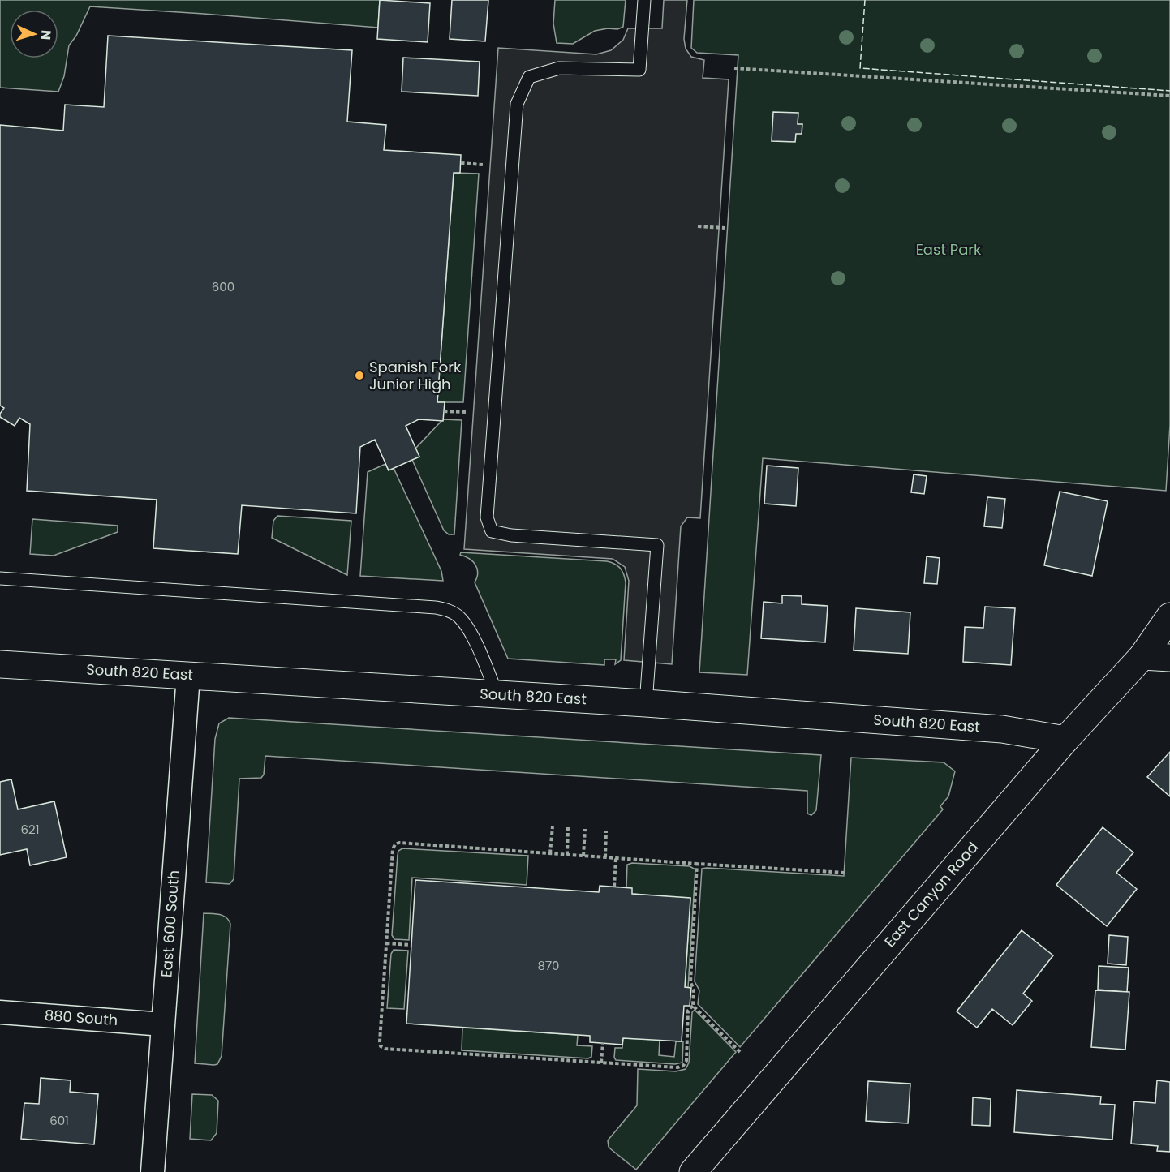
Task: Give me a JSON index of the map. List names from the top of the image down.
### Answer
{
  "streets": {
    "street": [
      "South 820 East",
      "East Canyon Road",
      "East 600 South",
      "880 South"
    ]
  },
  "crossings": [
    ["South 820 East", "East Canyon Road"],
    ["South 820 East", "East 600 South"],
    ["East 600 South", "880 South"]
  ],
  "parks": ["East Park"],
  "places": ["Spanish Fork Junior High"],
  "house_numbers": [
    "600",
    "621",
    "870",
    "601"
  ],
  "north": "right"
}
